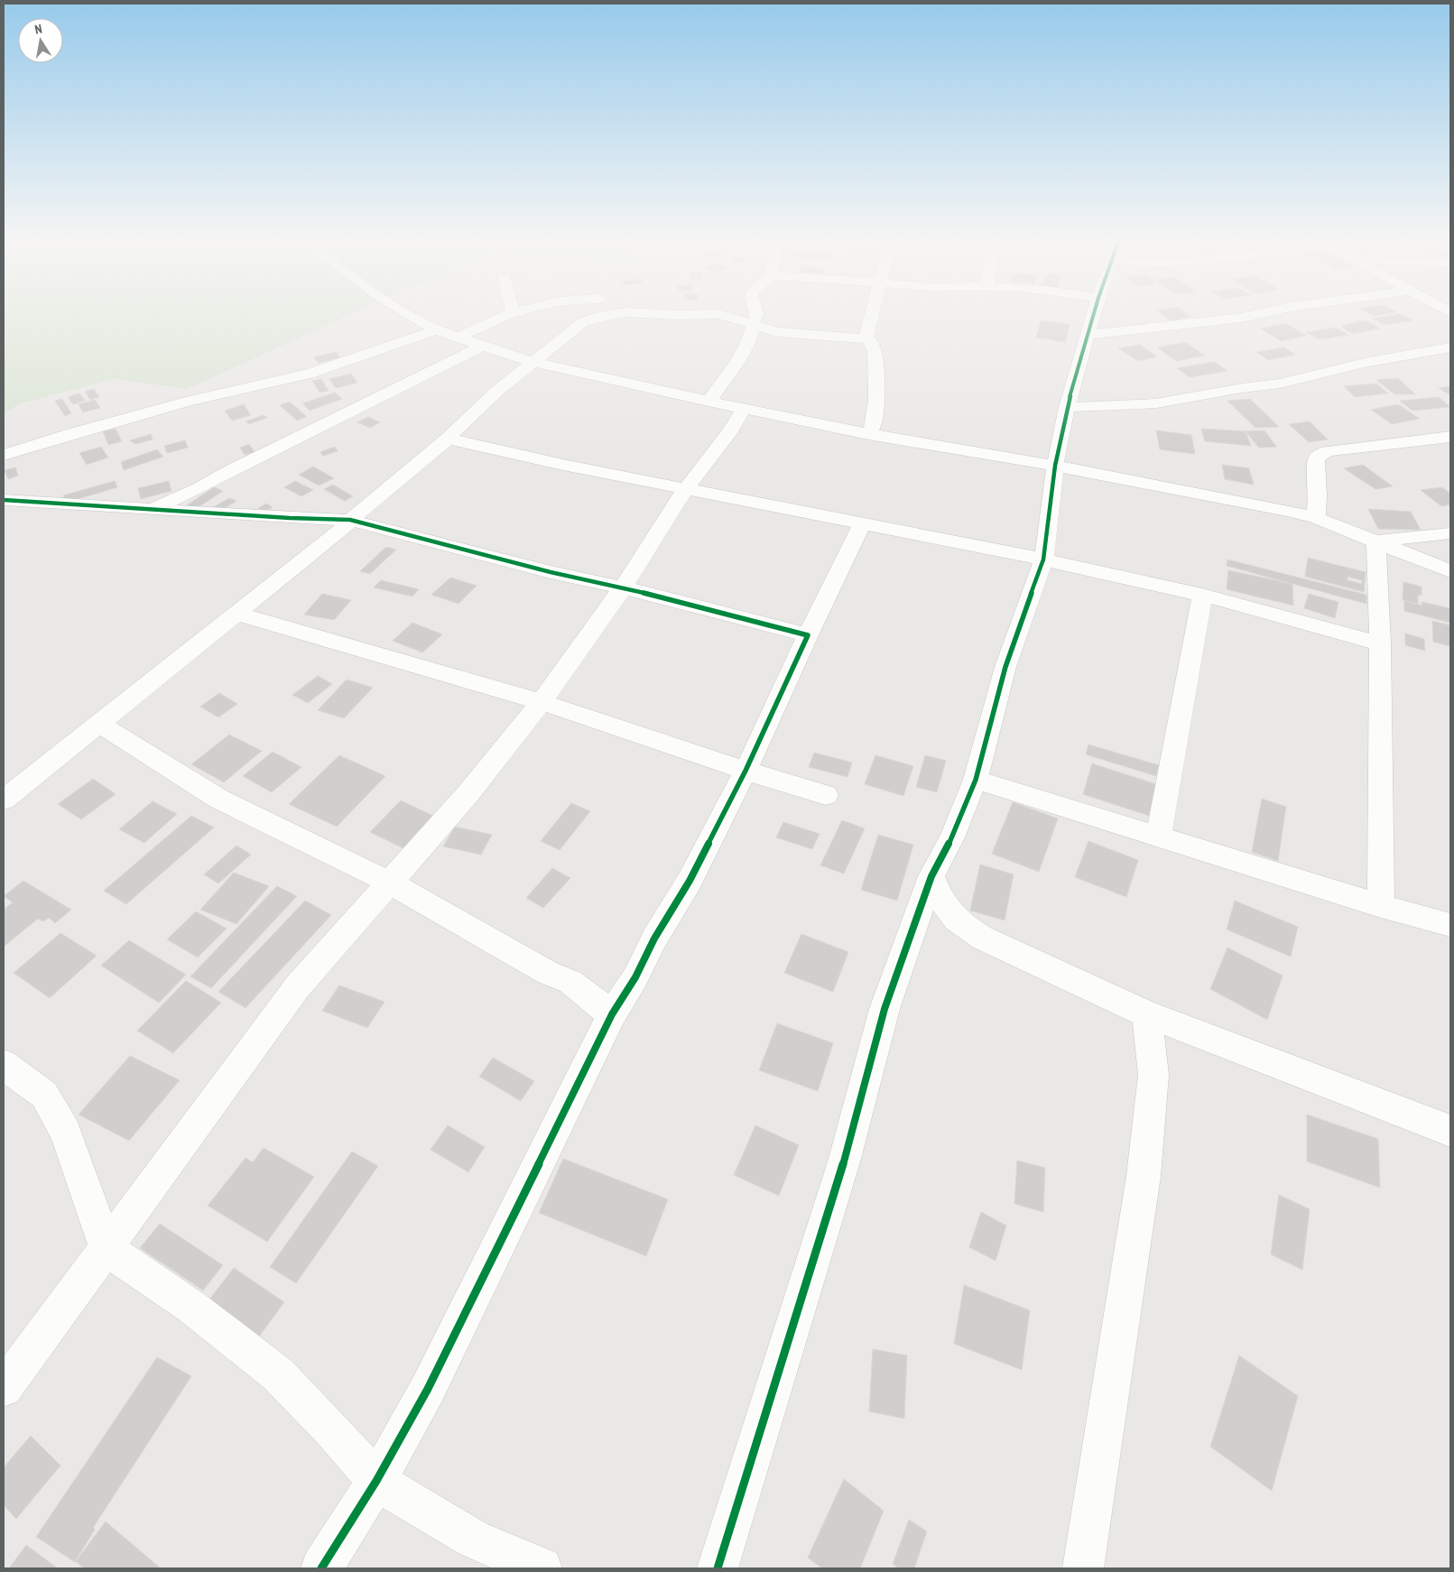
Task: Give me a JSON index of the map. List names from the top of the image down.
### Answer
{
  "north": "top"
}
